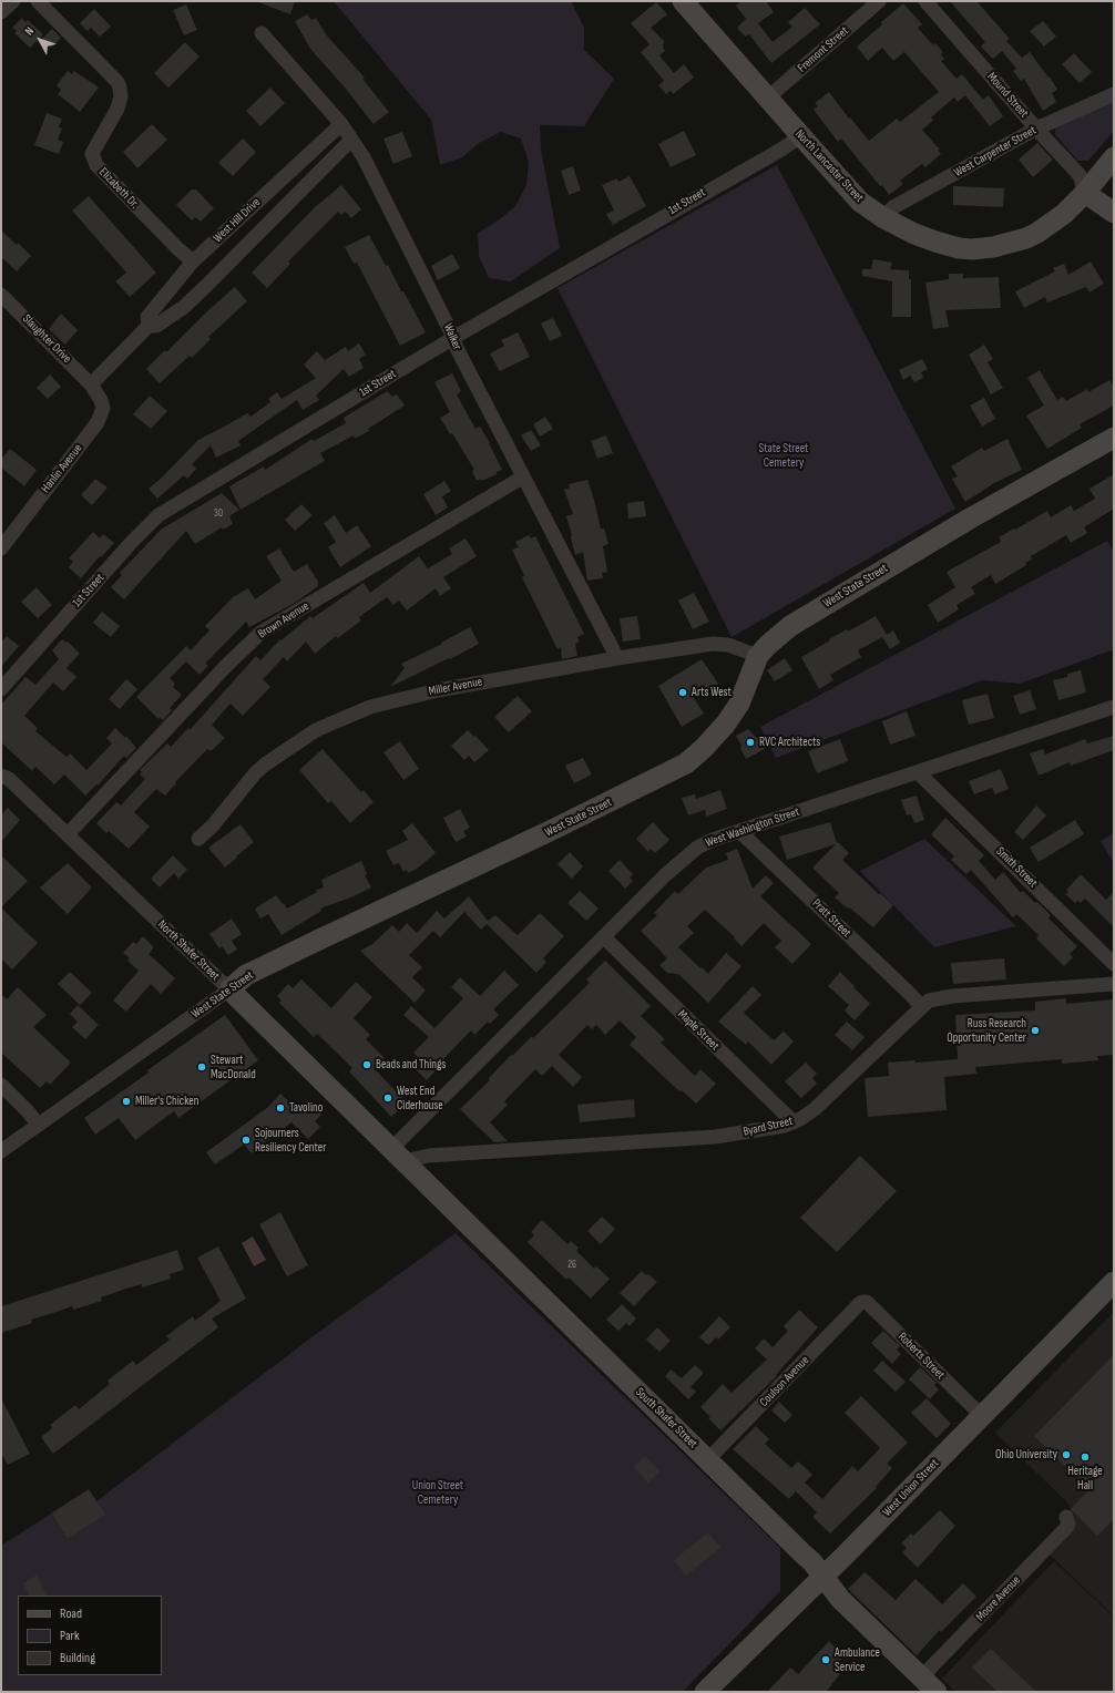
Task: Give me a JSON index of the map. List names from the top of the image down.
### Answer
{
  "streets": {
    "street": [
      "Fremont Street",
      "Mound Street",
      "West Carpenter Street",
      "North Lancaster Street",
      "Elizabeth Dr.",
      "1st Street",
      "West Hill Drive",
      "Walker",
      "Slaughter Drive",
      "Hanlin Avenue",
      "West State Street",
      "Brown Avenue",
      "Miller Avenue",
      "West Washington Street",
      "Smith Street",
      "Pratt Street",
      "North Shafer Street",
      "Maple Street",
      "Byard Street",
      "Roberts Street",
      "Coulson Avenue",
      "South Shafer Street",
      "West Union Street",
      "Moore Avenue"
    ]
  },
  "crossings": [
    ["Fremont Street", "North Lancaster Street"],
    ["Mound Street", "West Carpenter Street"],
    ["Mound Street", "North Lancaster Street"],
    ["West Carpenter Street", "North Lancaster Street"],
    ["North Lancaster Street", "1st Street"],
    ["Elizabeth Dr.", "West Hill Drive"],
    ["1st Street", "Walker"],
    ["West Hill Drive", "Walker"],
    ["West Hill Drive", "Slaughter Drive"],
    ["West Hill Drive", "Hanlin Avenue"],
    ["Walker", "Brown Avenue"],
    ["Walker", "Miller Avenue"],
    ["Slaughter Drive", "Hanlin Avenue"],
    ["West State Street", "Miller Avenue"],
    ["West State Street", "North Shafer Street"],
    ["Brown Avenue", "North Shafer Street"],
    ["West Washington Street", "Smith Street"],
    ["West Washington Street", "Pratt Street"],
    ["West Washington Street", "North Shafer Street"],
    ["West Washington Street", "Maple Street"],
    ["West Washington Street", "Byard Street"],
    ["West Washington Street", "South Shafer Street"],
    ["Pratt Street", "Byard Street"],
    ["North Shafer Street", "Byard Street"],
    ["North Shafer Street", "South Shafer Street"],
    ["Maple Street", "Byard Street"],
    ["Byard Street", "South Shafer Street"],
    ["Roberts Street", "Coulson Avenue"],
    ["Roberts Street", "West Union Street"],
    ["Coulson Avenue", "South Shafer Street"],
    ["South Shafer Street", "West Union Street"],
    ["South Shafer Street", "Moore Avenue"]
  ],
  "parks": ["State Street Cemetery", "Union Street Cemetery"],
  "places": [
    "Arts West",
    "RVC Architects",
    "Russ Research Opportunity Center",
    "Beads and Things",
    "Stewart MacDonald",
    "West End Ciderhouse",
    "Miller's Chicken",
    "Tavolino",
    "Sojourners Resiliency Center",
    "Ohio University",
    "Heritage Hall",
    "Ambulance Service"
  ],
  "house_numbers": ["30", "26"],
  "legend": ["Road", "Park", "Building"],
  "north": "top left"
}
